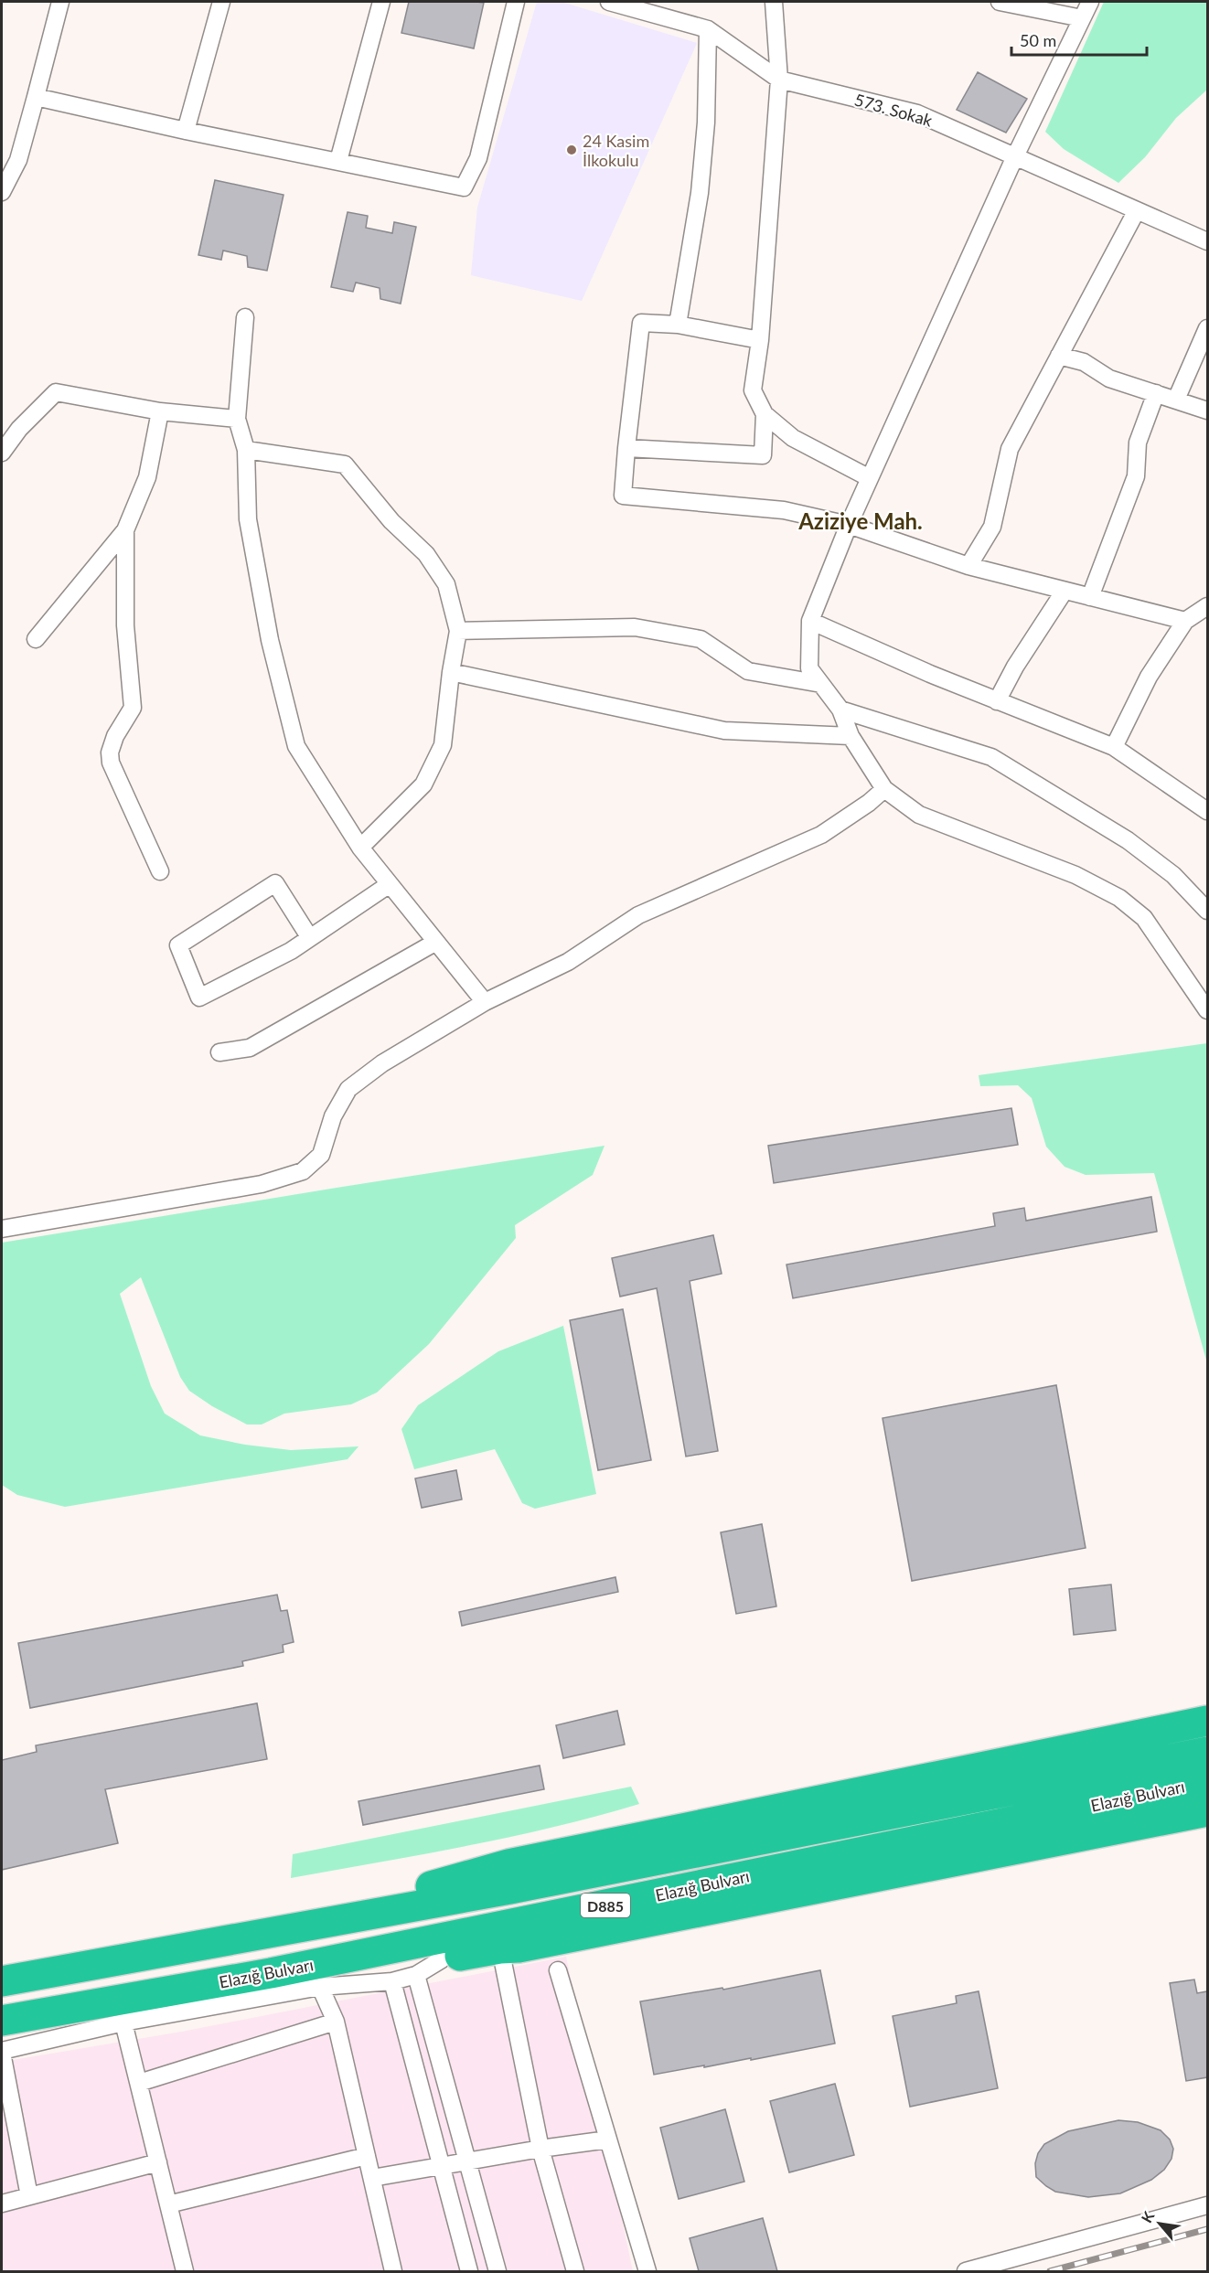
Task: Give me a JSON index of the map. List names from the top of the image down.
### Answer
{
  "streets": {
    "highway": ["Elazığ Bulvarı", "D885"],
    "street": ["573. Sokak"]
  },
  "districts": ["Aziziye Mah."],
  "places": ["24 Kasim İlkokulu"],
  "scale_bar": "50 m",
  "north": "top left"
}
